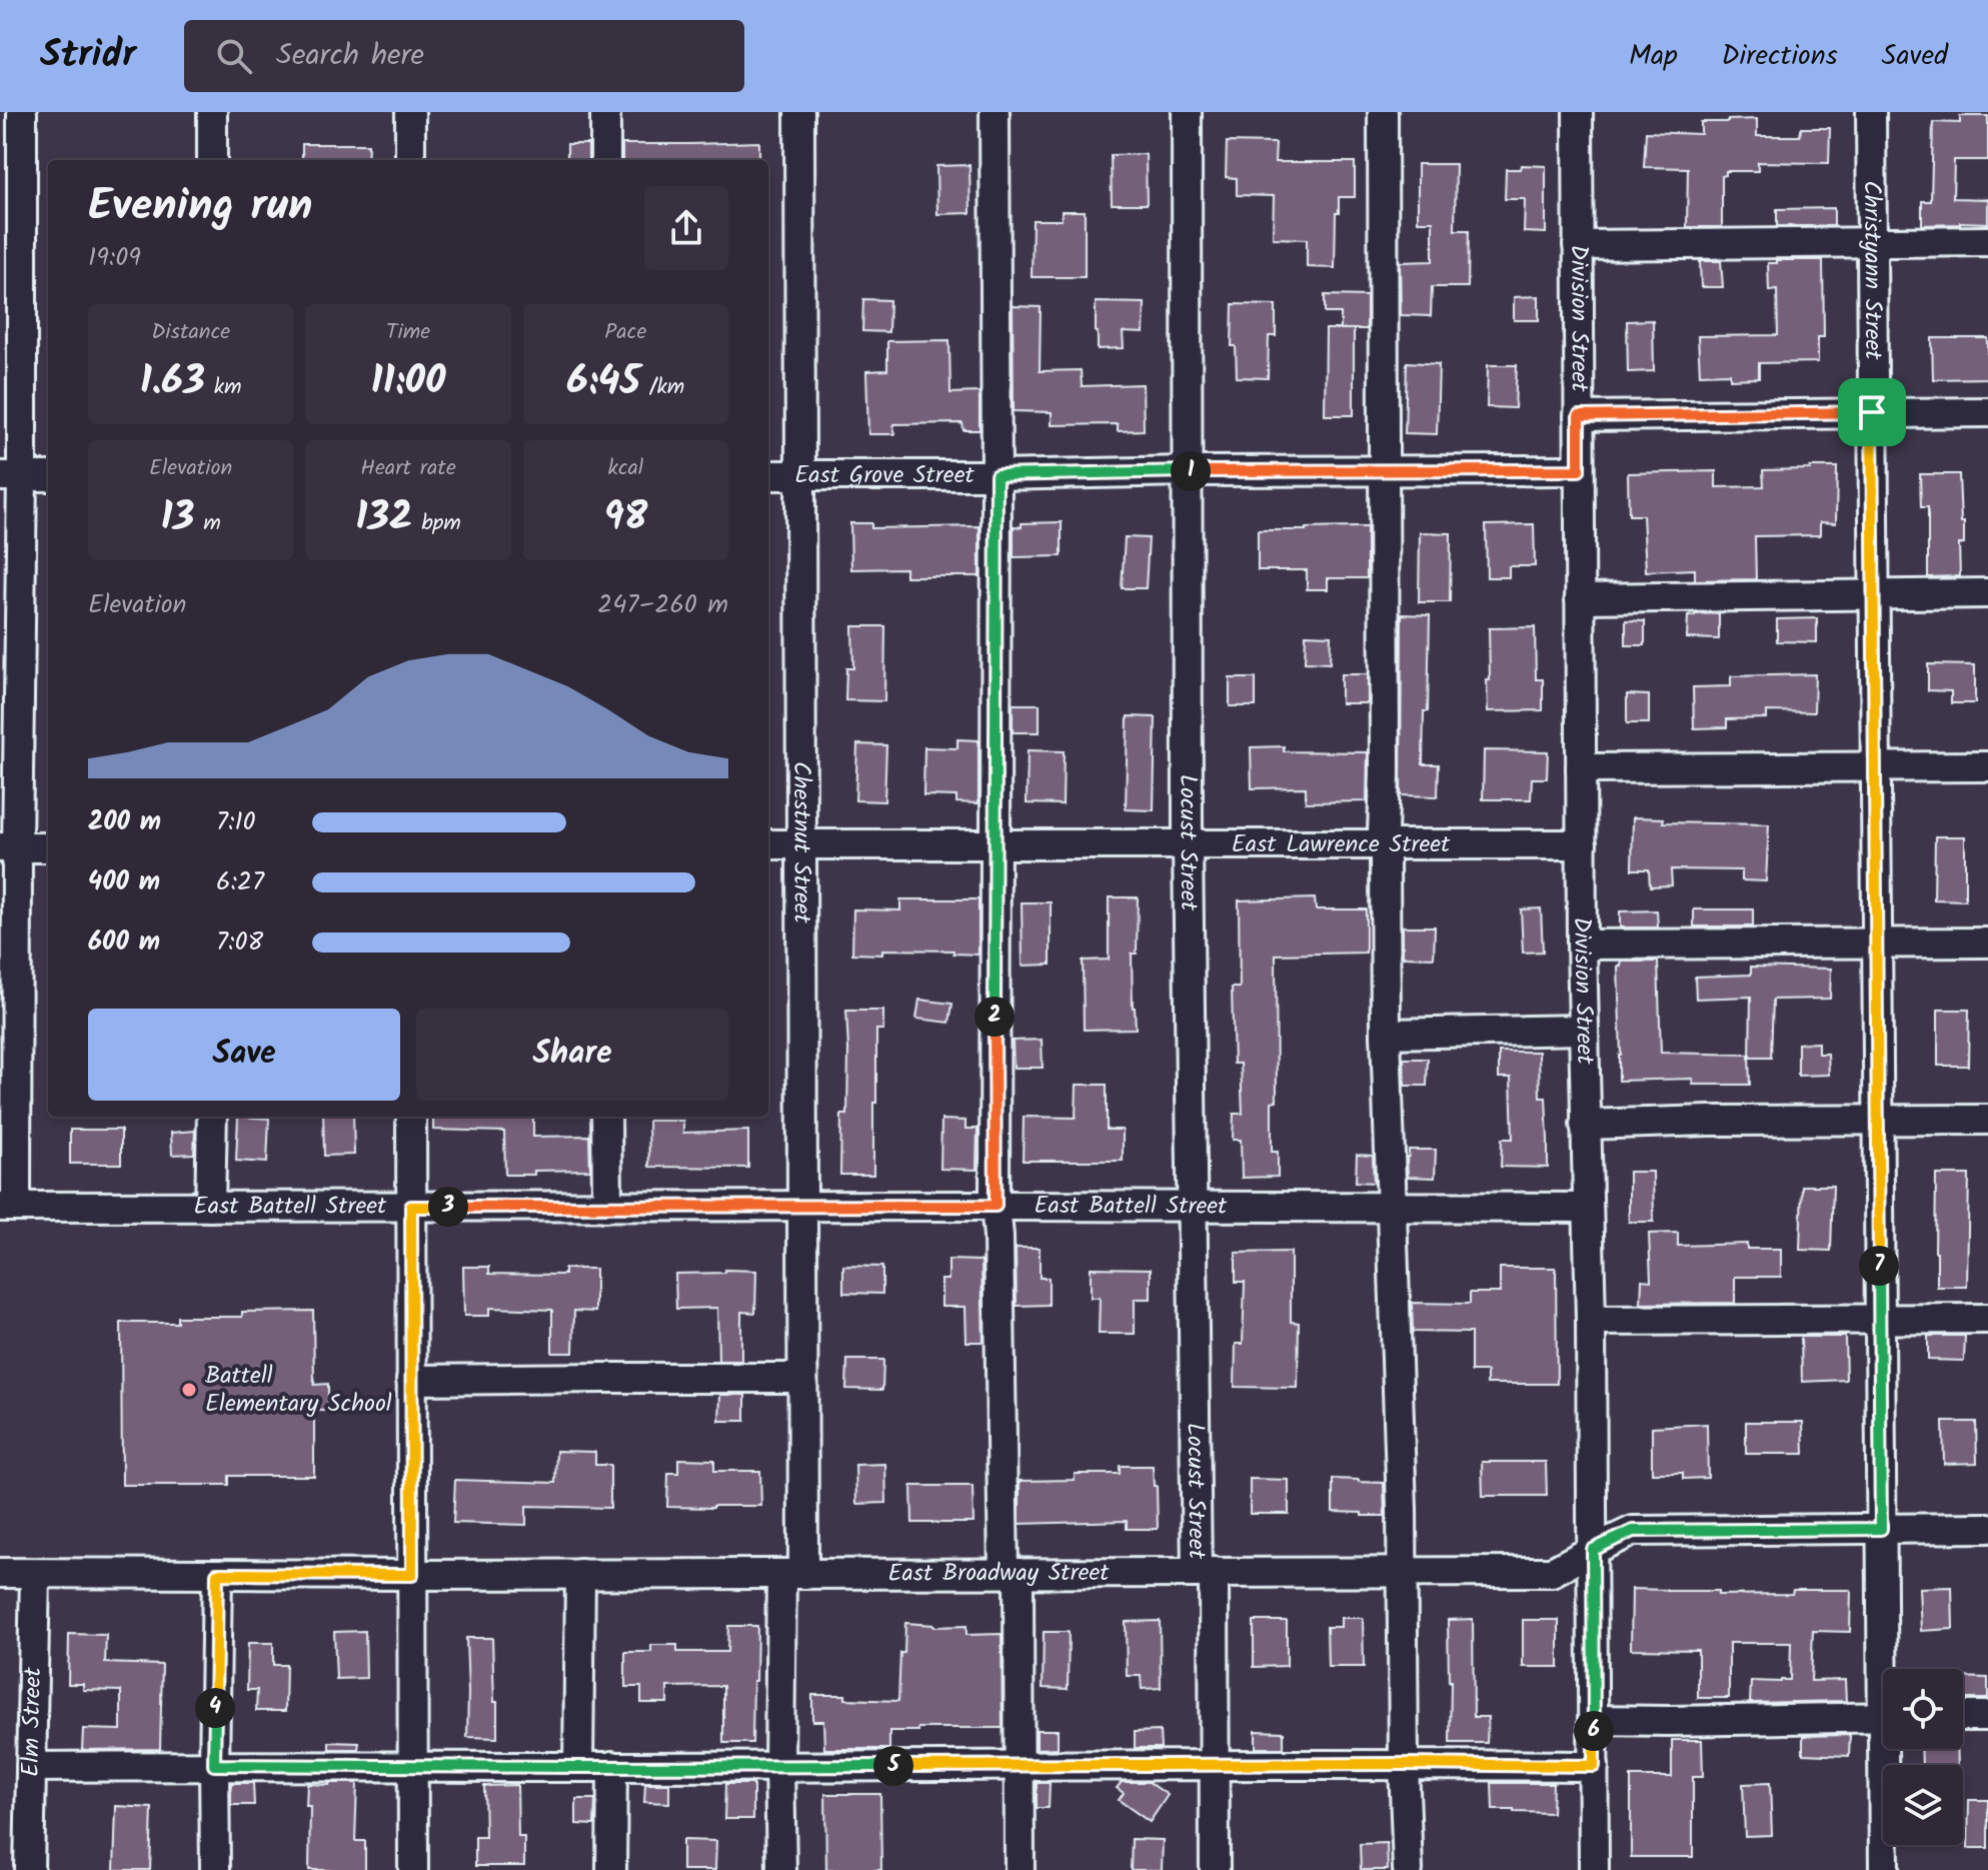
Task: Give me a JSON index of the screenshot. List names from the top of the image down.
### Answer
{
  "streets": {
    "street": [
      "Christyann Street",
      "Division Street",
      "East Grove Street",
      "Locust Street",
      "Chestnut Street",
      "East Lawrence Street",
      "East Battell Street",
      "East Broadway Street",
      "Elm Street"
    ]
  },
  "crossings": [
    ["Christyann Street", "East Broadway Street"],
    ["Division Street", "East Grove Street"],
    ["Division Street", "East Lawrence Street"],
    ["Division Street", "East Battell Street"],
    ["Division Street", "East Broadway Street"],
    ["East Grove Street", "Locust Street"],
    ["East Grove Street", "Chestnut Street"],
    ["Locust Street", "East Lawrence Street"],
    ["Locust Street", "East Battell Street"],
    ["Locust Street", "East Broadway Street"],
    ["Chestnut Street", "East Lawrence Street"],
    ["Chestnut Street", "East Battell Street"],
    ["Chestnut Street", "East Broadway Street"],
    ["East Broadway Street", "Elm Street"]
  ],
  "places": ["Battell Elementary School"],
  "page": {
    "header": "Stridr",
    "search": "Search here",
    "nav": ["Map", "Directions", "Saved"],
    "heading": ["Evening run", "19:09"],
    "stats": [
      ["Distance", "1.63 km"],
      ["Time", "11:00"],
      ["Pace", "6:45 /km"],
      ["Elevation", "13 m"],
      ["Heart rate", "132 bpm"],
      ["kcal", "98"]
    ],
    "pins": [
      "1",
      "2",
      "3",
      "7",
      "4",
      "6",
      "5"
    ],
    "chart": ["Elevation", "247–260 m"],
    "list": [
      {
        "name": "200 m",
        "note": "7:10"
      },
      {
        "name": "400 m",
        "note": "6:27"
      },
      {
        "name": "600 m",
        "note": "7:08"
      }
    ],
    "buttons": ["Save", "Share"]
  }
}
